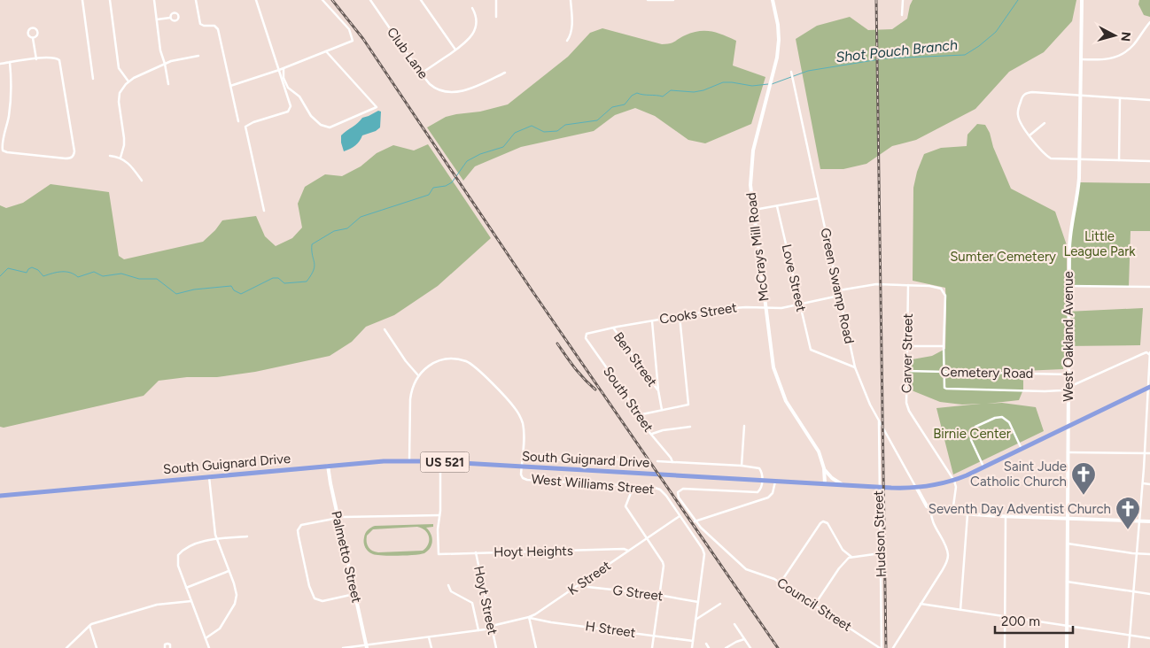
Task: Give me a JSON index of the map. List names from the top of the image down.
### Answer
{
  "streets": {
    "highway": ["South Guignard Drive", "US 521"],
    "street": [
      "Club Lane",
      "McCrays Mill Road",
      "Love Street",
      "Green Swamp Road",
      "Cooks Street",
      "West Oakland Avenue",
      "Carver Street",
      "Ben Street",
      "Cemetery Road",
      "South Street",
      "West Williams Street",
      "Hudson Street",
      "Hoyt Heights",
      "Palmetto Street",
      "K Street",
      "G Street",
      "Hoyt Street",
      "Council Street",
      "H Street"
    ]
  },
  "crossings": [
    ["McCrays Mill Road", "Cooks Street"],
    ["McCrays Mill Road", "South Guignard Drive"],
    ["Love Street", "Green Swamp Road"],
    ["Love Street", "Cooks Street"],
    ["Green Swamp Road", "Cooks Street"],
    ["Green Swamp Road", "South Guignard Drive"],
    ["Green Swamp Road", "Hudson Street"],
    ["Cooks Street", "Ben Street"],
    ["Cooks Street", "South Street"],
    ["West Oakland Avenue", "Cemetery Road"],
    ["West Oakland Avenue", "South Guignard Drive"],
    ["Carver Street", "Cemetery Road"],
    ["Carver Street", "South Guignard Drive"],
    ["South Guignard Drive", "West Williams Street"],
    ["South Guignard Drive", "Hudson Street"],
    ["South Guignard Drive", "Palmetto Street"],
    ["South Guignard Drive", "Council Street"],
    ["West Williams Street", "K Street"],
    ["West Williams Street", "G Street"],
    ["West Williams Street", "H Street"],
    ["Hudson Street", "Council Street"],
    ["Hoyt Heights", "K Street"],
    ["Hoyt Heights", "Hoyt Street"],
    ["Palmetto Street", "K Street"],
    ["K Street", "G Street"],
    ["K Street", "Hoyt Street"],
    ["K Street", "H Street"]
  ],
  "water": ["Shot Pouch Branch"],
  "parks": ["Little League Park", "Sumter Cemetery", "Birnie Center"],
  "places": {
    "church": ["Saint Jude Catholic Church", "Seventh Day Adventist Church"]
  },
  "scale_bar": "200 m",
  "north": "right"
}
